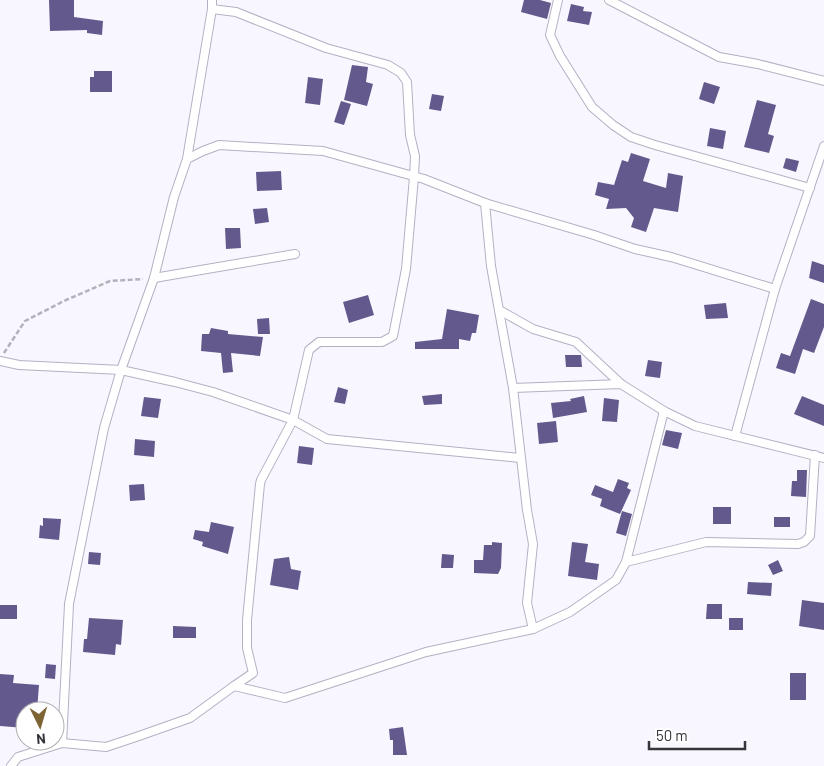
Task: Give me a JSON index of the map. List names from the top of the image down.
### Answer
{
  "scale_bar": "50 m",
  "north": "bottom"
}
